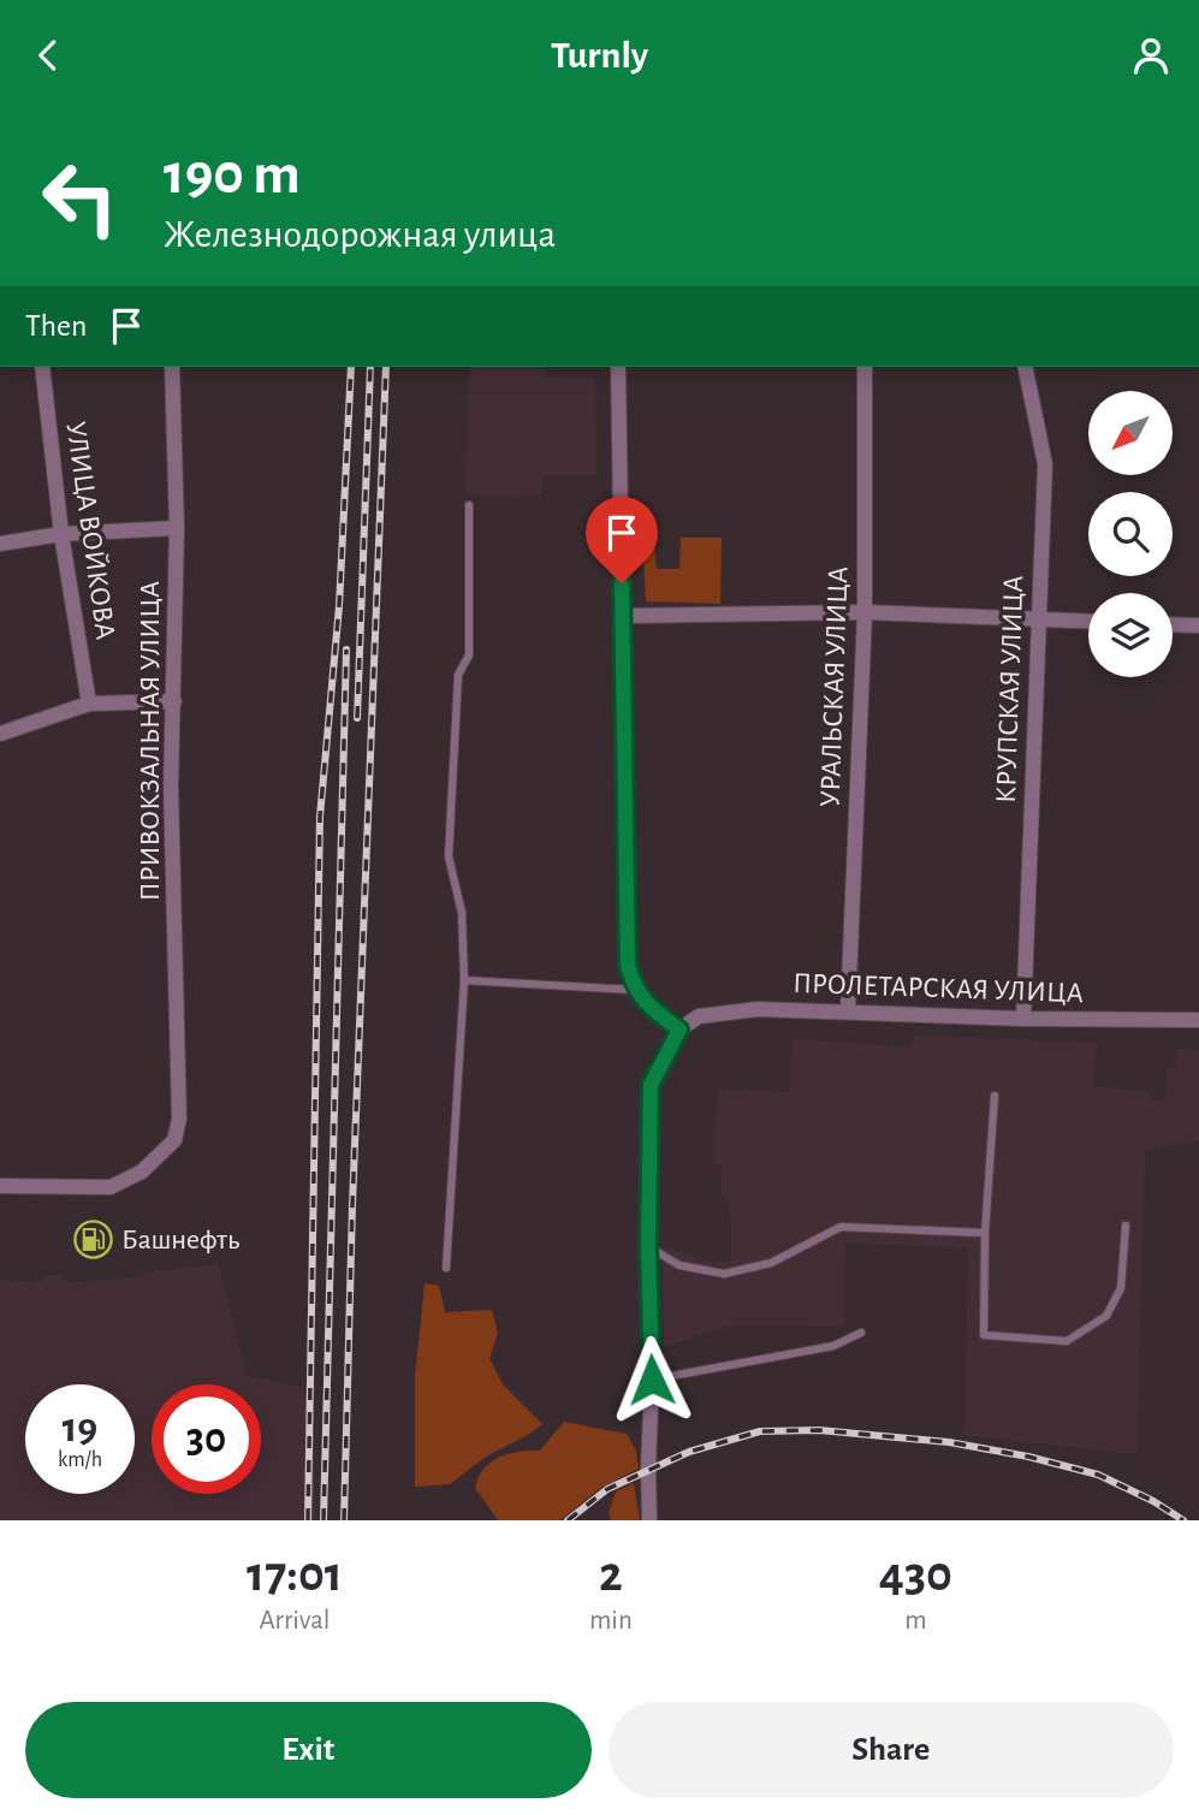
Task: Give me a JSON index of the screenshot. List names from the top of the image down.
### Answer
{
  "streets": {
    "street": [
      "УЛИЦА ВОЙКОВА",
      "УРАЛЬСКАЯ УЛИЦА",
      "КРУПСКАЯ УЛИЦА",
      "ПРИВОКЗАЛЬНАЯ УЛИЦА",
      "ПРОЛЕТАРСКАЯ УЛИЦА"
    ]
  },
  "crossings": [
    ["УРАЛЬСКАЯ УЛИЦА", "ПРОЛЕТАРСКАЯ УЛИЦА"],
    ["КРУПСКАЯ УЛИЦА", "ПРОЛЕТАРСКАЯ УЛИЦА"]
  ],
  "places": {
    "fuel station": ["Башнефть"]
  },
  "north": "bottom left",
  "page": {
    "header": "Turnly",
    "turn": ["190 m", "Железнодорожная улица"],
    "then": "Then",
    "speed": "19 km/h",
    "limit": "30",
    "eta": [
      "17:01",
      "Arrival",
      "2",
      "min",
      "430",
      "m"
    ],
    "buttons": ["Exit", "Share"]
  }
}
